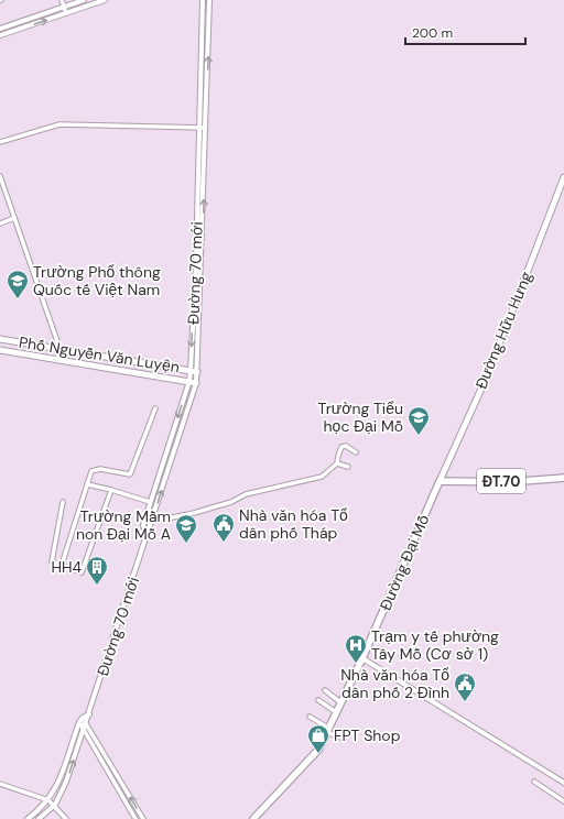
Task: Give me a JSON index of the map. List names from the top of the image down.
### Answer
{
  "streets": {
    "main road": [
      "Đường Hữu Hưng",
      "Phố Nguyễn Văn Luyện",
      "ĐT.70",
      "Đường Đại Mỗ"
    ],
    "street": ["Đường 70 mới"]
  },
  "crossings": [
    ["Đường 70 mới", "Phố Nguyễn Văn Luyện"],
    ["Đường Hữu Hưng", "ĐT.70"],
    ["Đường Hữu Hưng", "Đường Đại Mỗ"],
    ["ĐT.70", "Đường Đại Mỗ"]
  ],
  "places": {
    "school or university": ["Trường Phổ thông Quốc tế Việt Nam", "Trường Tiểu học Đại Mỗ", "Trường Mầm non Đại Mỗ A"],
    "public building": ["Nhà văn hóa Tổ dân phố Tháp", "Nhà văn hóa Tổ dân phố 2 Đình"],
    "building": ["HH4"],
    "hospital": ["Trạm y tế phường Tây Mỗ (Cơ sở 1)"],
    "shop": ["FPT Shop"]
  },
  "scale_bar": "200 m"
}
